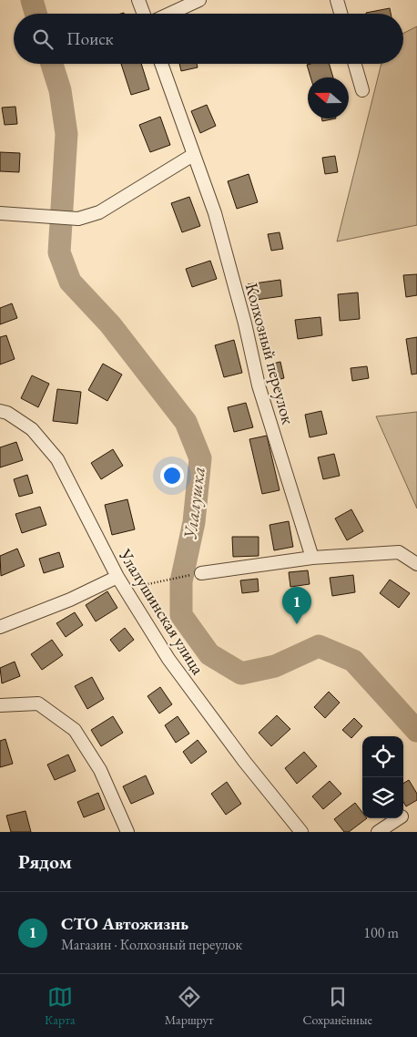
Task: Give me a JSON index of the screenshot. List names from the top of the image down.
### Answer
{
  "streets": {
    "street": ["Колхозный переулок", "Улалушинская улица"]
  },
  "water": ["Улалушка"],
  "north": "left",
  "page": {
    "search": "Поиск",
    "pins": "1",
    "heading": "Рядом",
    "list": [
      {
        "mark": "1",
        "name": "СТО Автожизнь",
        "note": "Магазин · Колхозный переулок",
        "value": "100 m"
      }
    ],
    "nav": ["Карта", "Маршрут", "Сохранённые"]
  }
}
